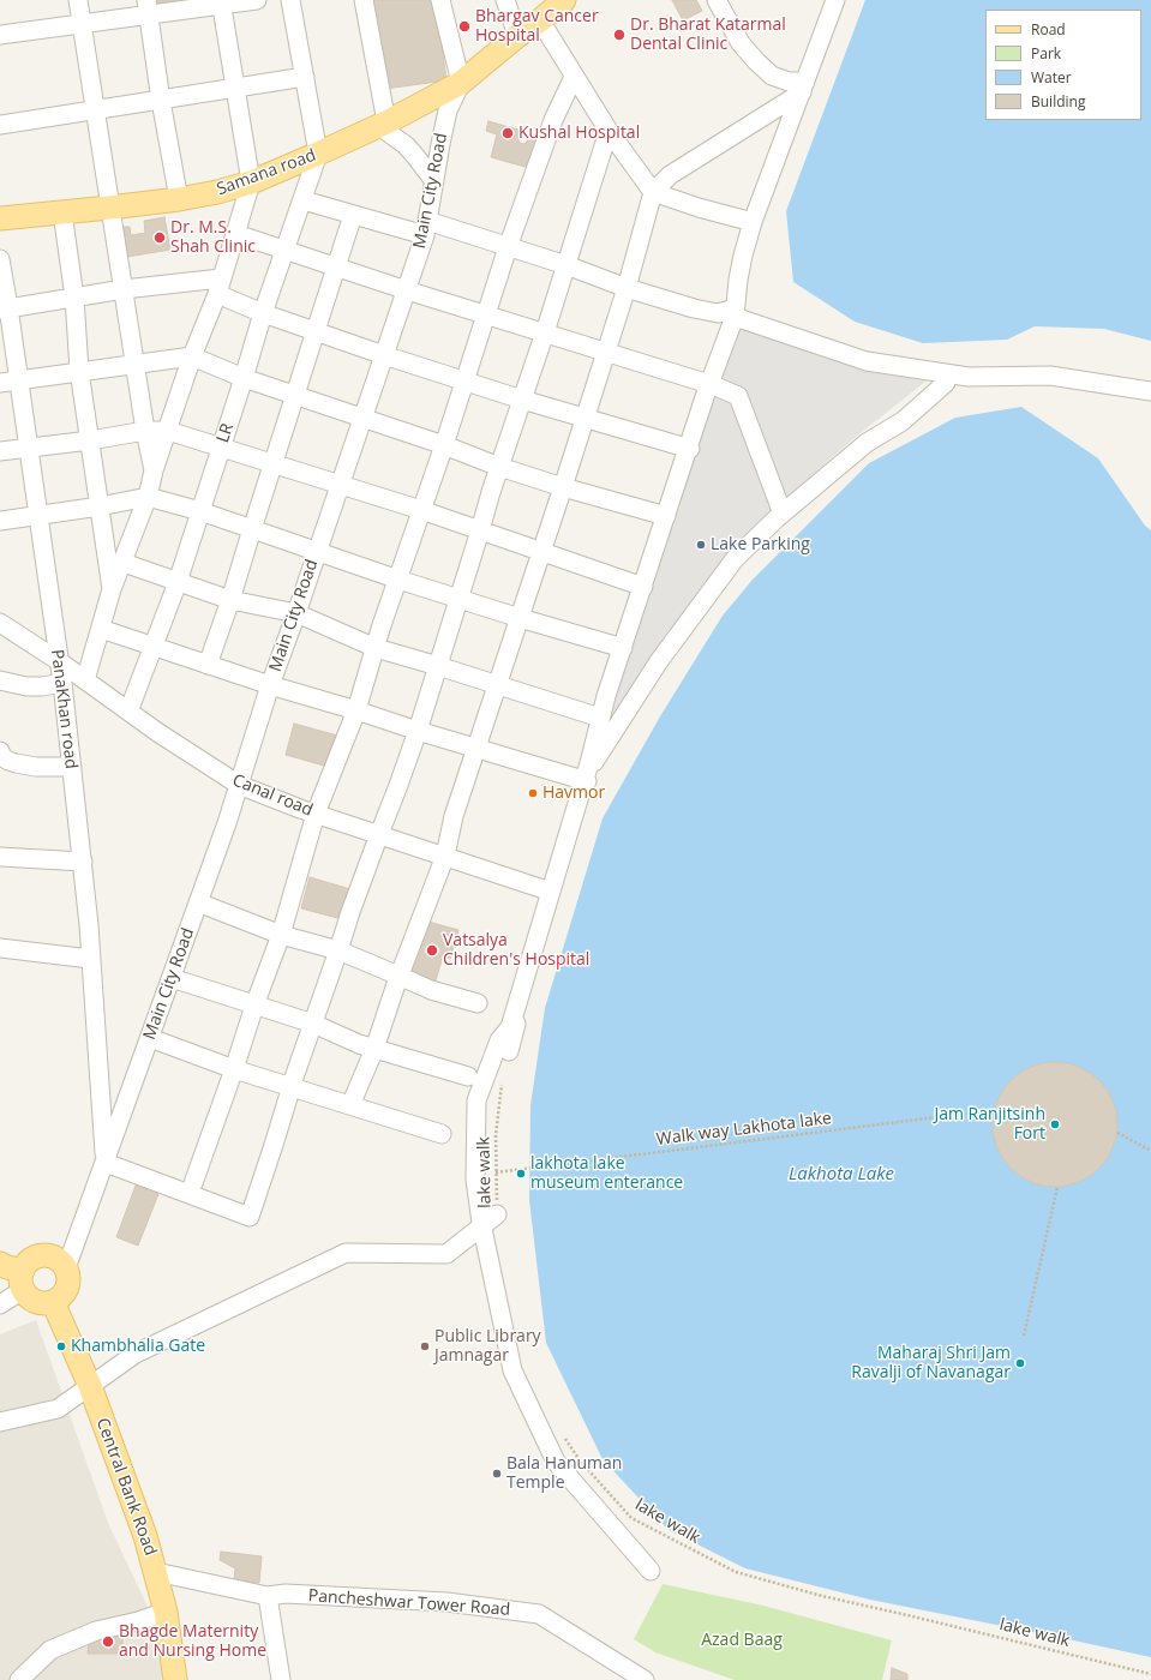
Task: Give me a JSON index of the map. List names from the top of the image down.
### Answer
{
  "streets": {
    "main road": ["Samana road", "Main City Road", "Central Bank Road"],
    "street": [
      "LR",
      "PanaKhan road",
      "Canal road",
      "Pancheshwar Tower Road"
    ],
    "path": ["Walk way Lakhota lake", "lake walk"]
  },
  "crossings": [
    ["Samana road", "Main City Road"],
    ["Samana road", "LR"],
    ["Main City Road", "PanaKhan road"],
    ["Main City Road", "Canal road"],
    ["Main City Road", "Central Bank Road"],
    ["LR", "Canal road"],
    ["PanaKhan road", "Canal road"],
    ["Walk way Lakhota lake", "lake walk"],
    ["Central Bank Road", "Pancheshwar Tower Road"]
  ],
  "water": ["Lakhota Lake"],
  "parks": ["Azad Baag"],
  "places": [
    "Bhargav Cancer Hospital",
    "Dr. Bharat Katarmal Dental Clinic",
    "Kushal Hospital",
    "Dr. M.S. Shah Clinic",
    "Lake Parking",
    "Havmor",
    "Vatsalya Children's Hospital",
    "Jam Ranjitsinh Fort",
    "lakhota lake museum enterance",
    "Khambhalia Gate",
    "Public Library Jamnagar",
    "Maharaj Shri Jam Ravalji of Navanagar",
    "Bala Hanuman Temple",
    "Bhagde Maternity and Nursing Home"
  ],
  "legend": [
    "Road",
    "Park",
    "Water",
    "Building"
  ]
}
